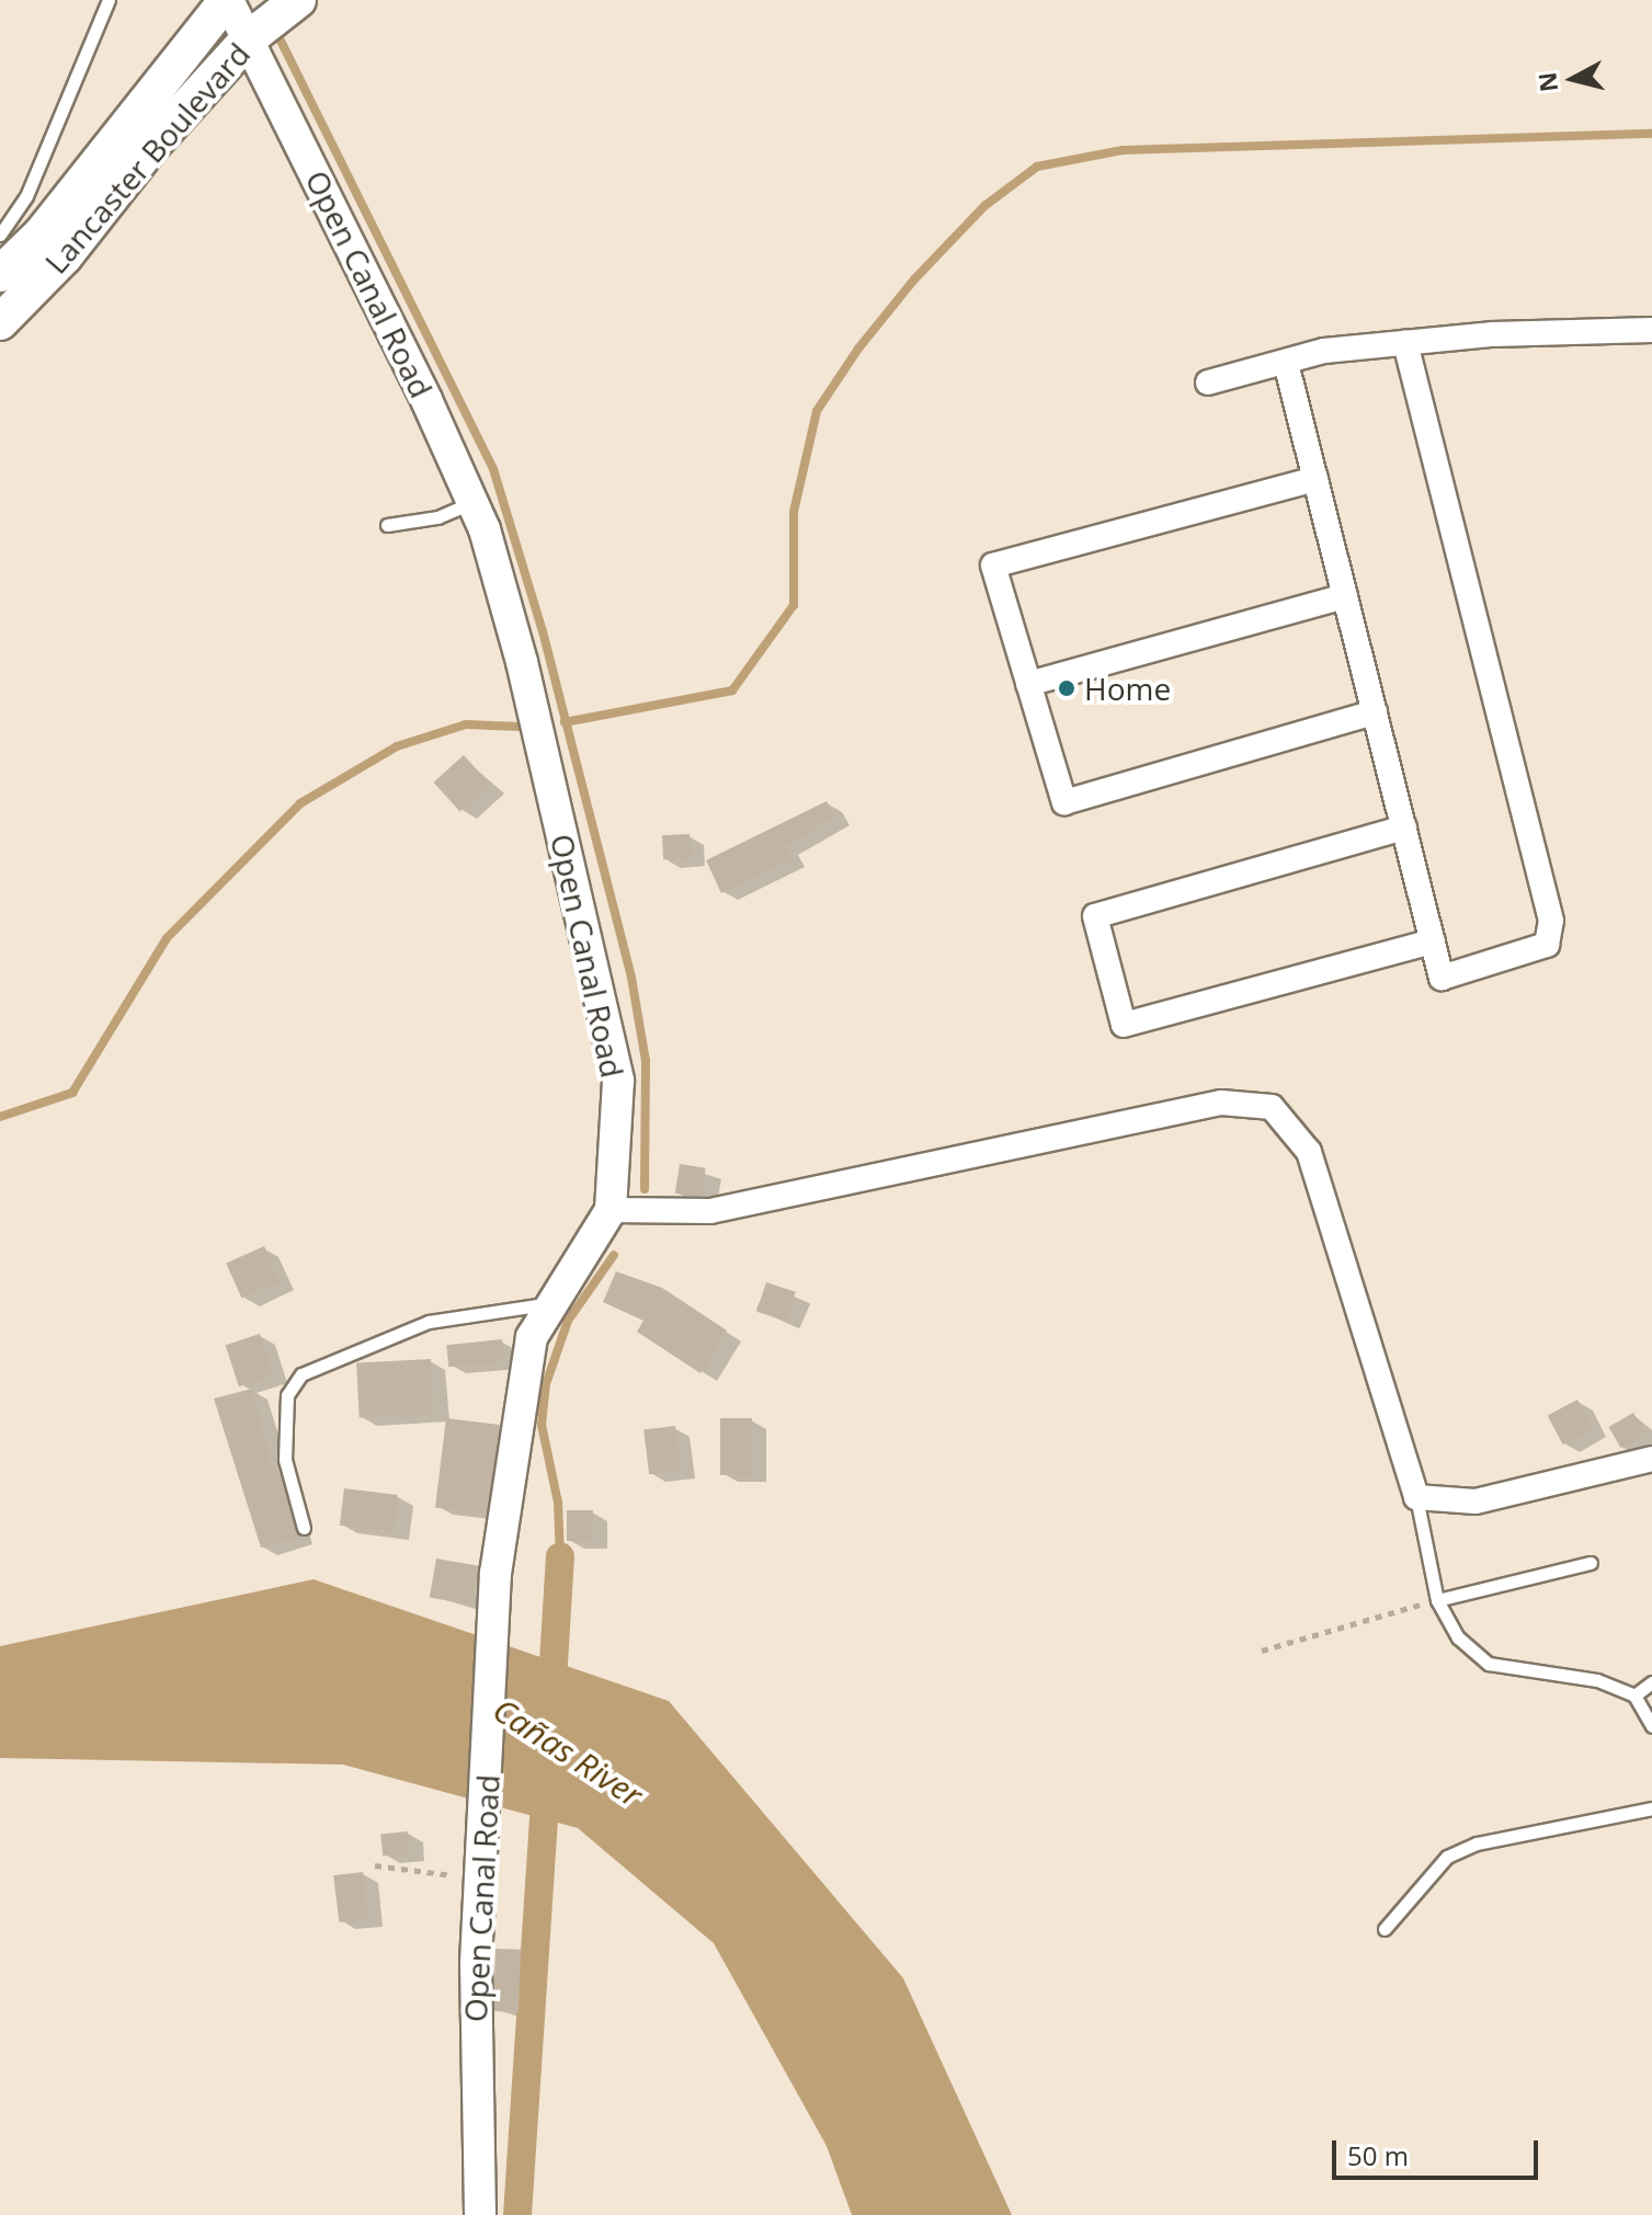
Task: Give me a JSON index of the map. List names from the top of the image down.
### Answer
{
  "streets": {
    "main road": ["Lancaster Boulevard"],
    "street": ["Open Canal Road"]
  },
  "crossings": [
    ["Lancaster Boulevard", "Open Canal Road"]
  ],
  "water": ["Cañas River"],
  "places": ["Home"],
  "scale_bar": "50 m",
  "north": "left"
}
